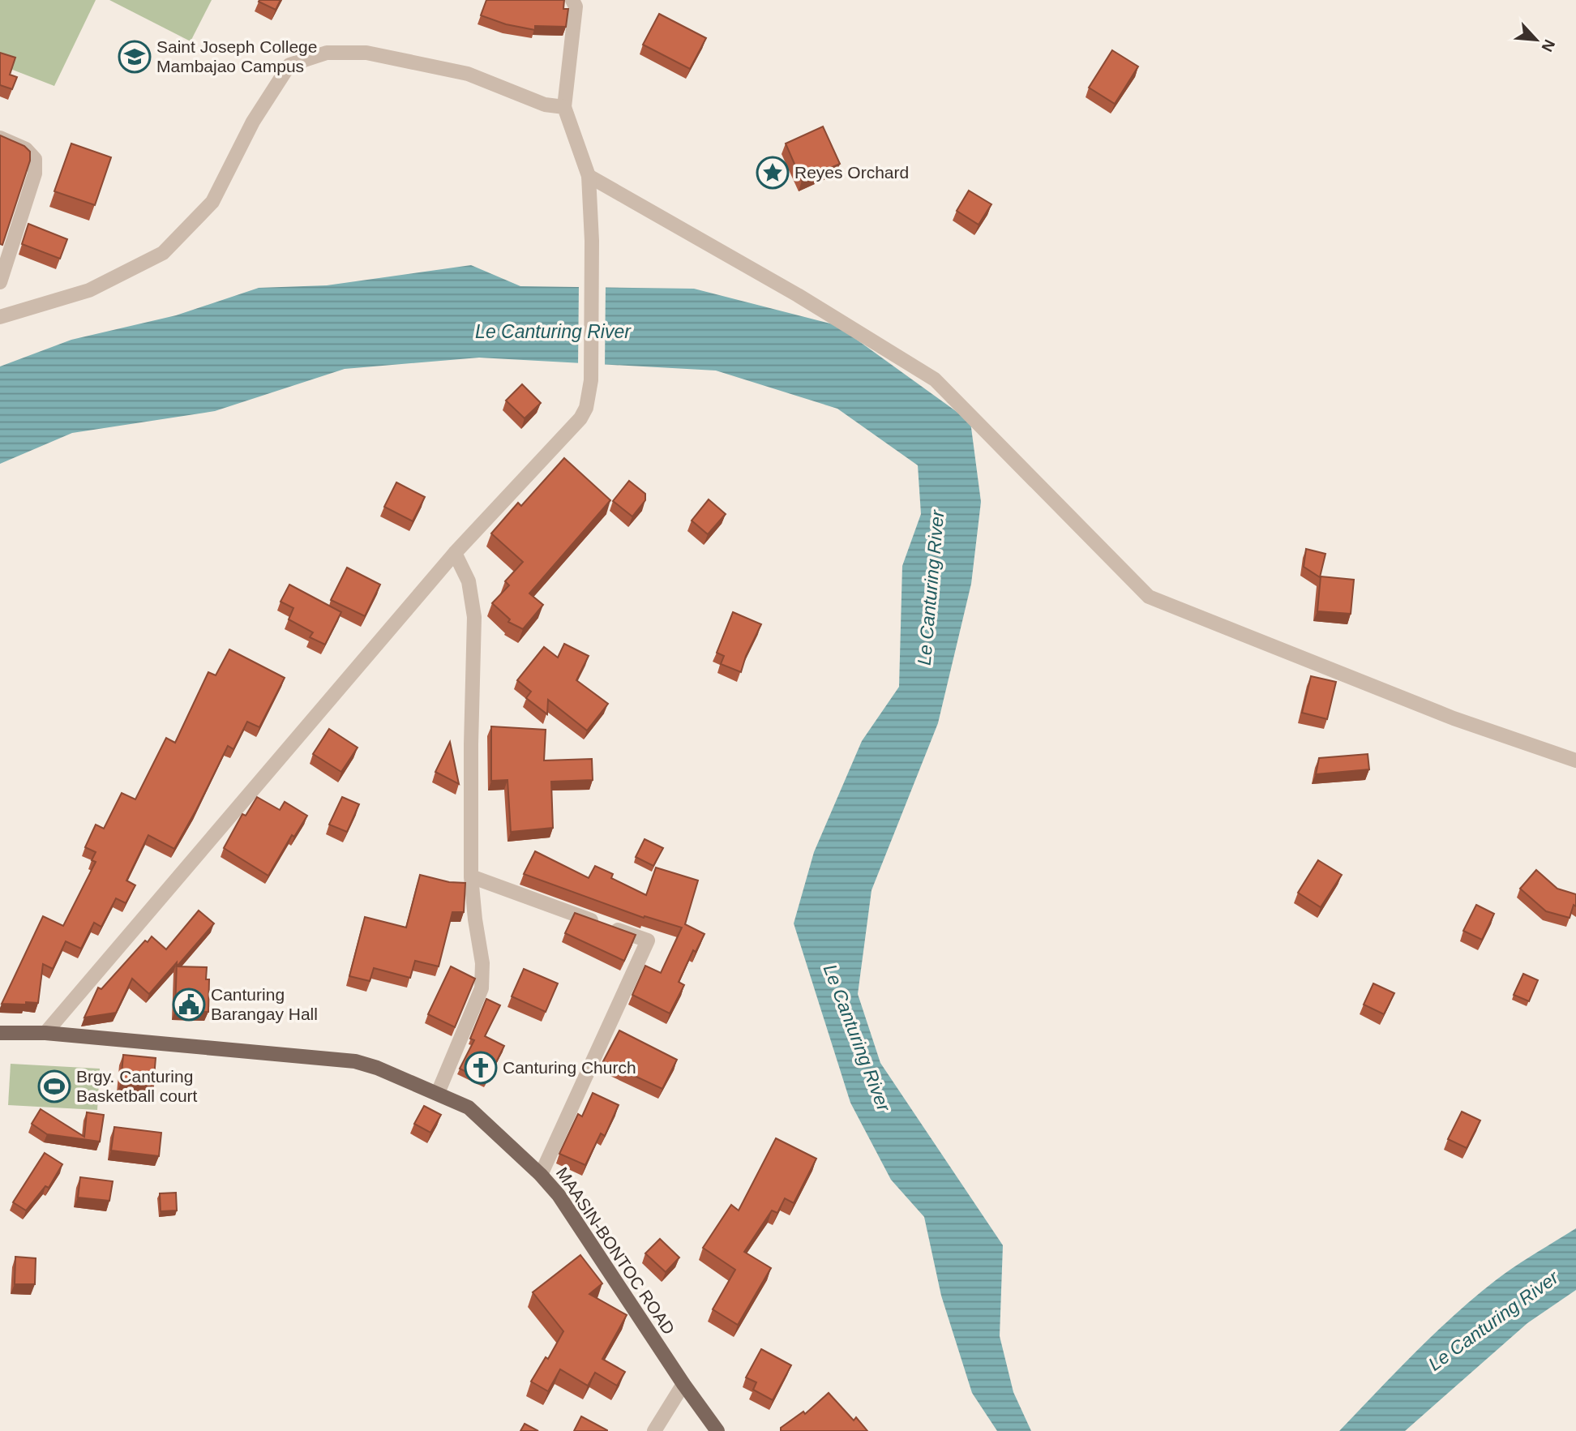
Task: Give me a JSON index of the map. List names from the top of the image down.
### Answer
{
  "streets": {
    "main road": ["MAASIN-BONTOC ROAD"]
  },
  "water": ["Le Canturing River"],
  "places": {
    "school or university": ["Saint Joseph College Mambajao Campus"],
    "place": ["Reyes Orchard"],
    "public building": ["Canturing Barangay Hall"],
    "church": ["Canturing Church"],
    "sports": ["Brgy. Canturing Basketball court"]
  },
  "north": "bottom right"
}
